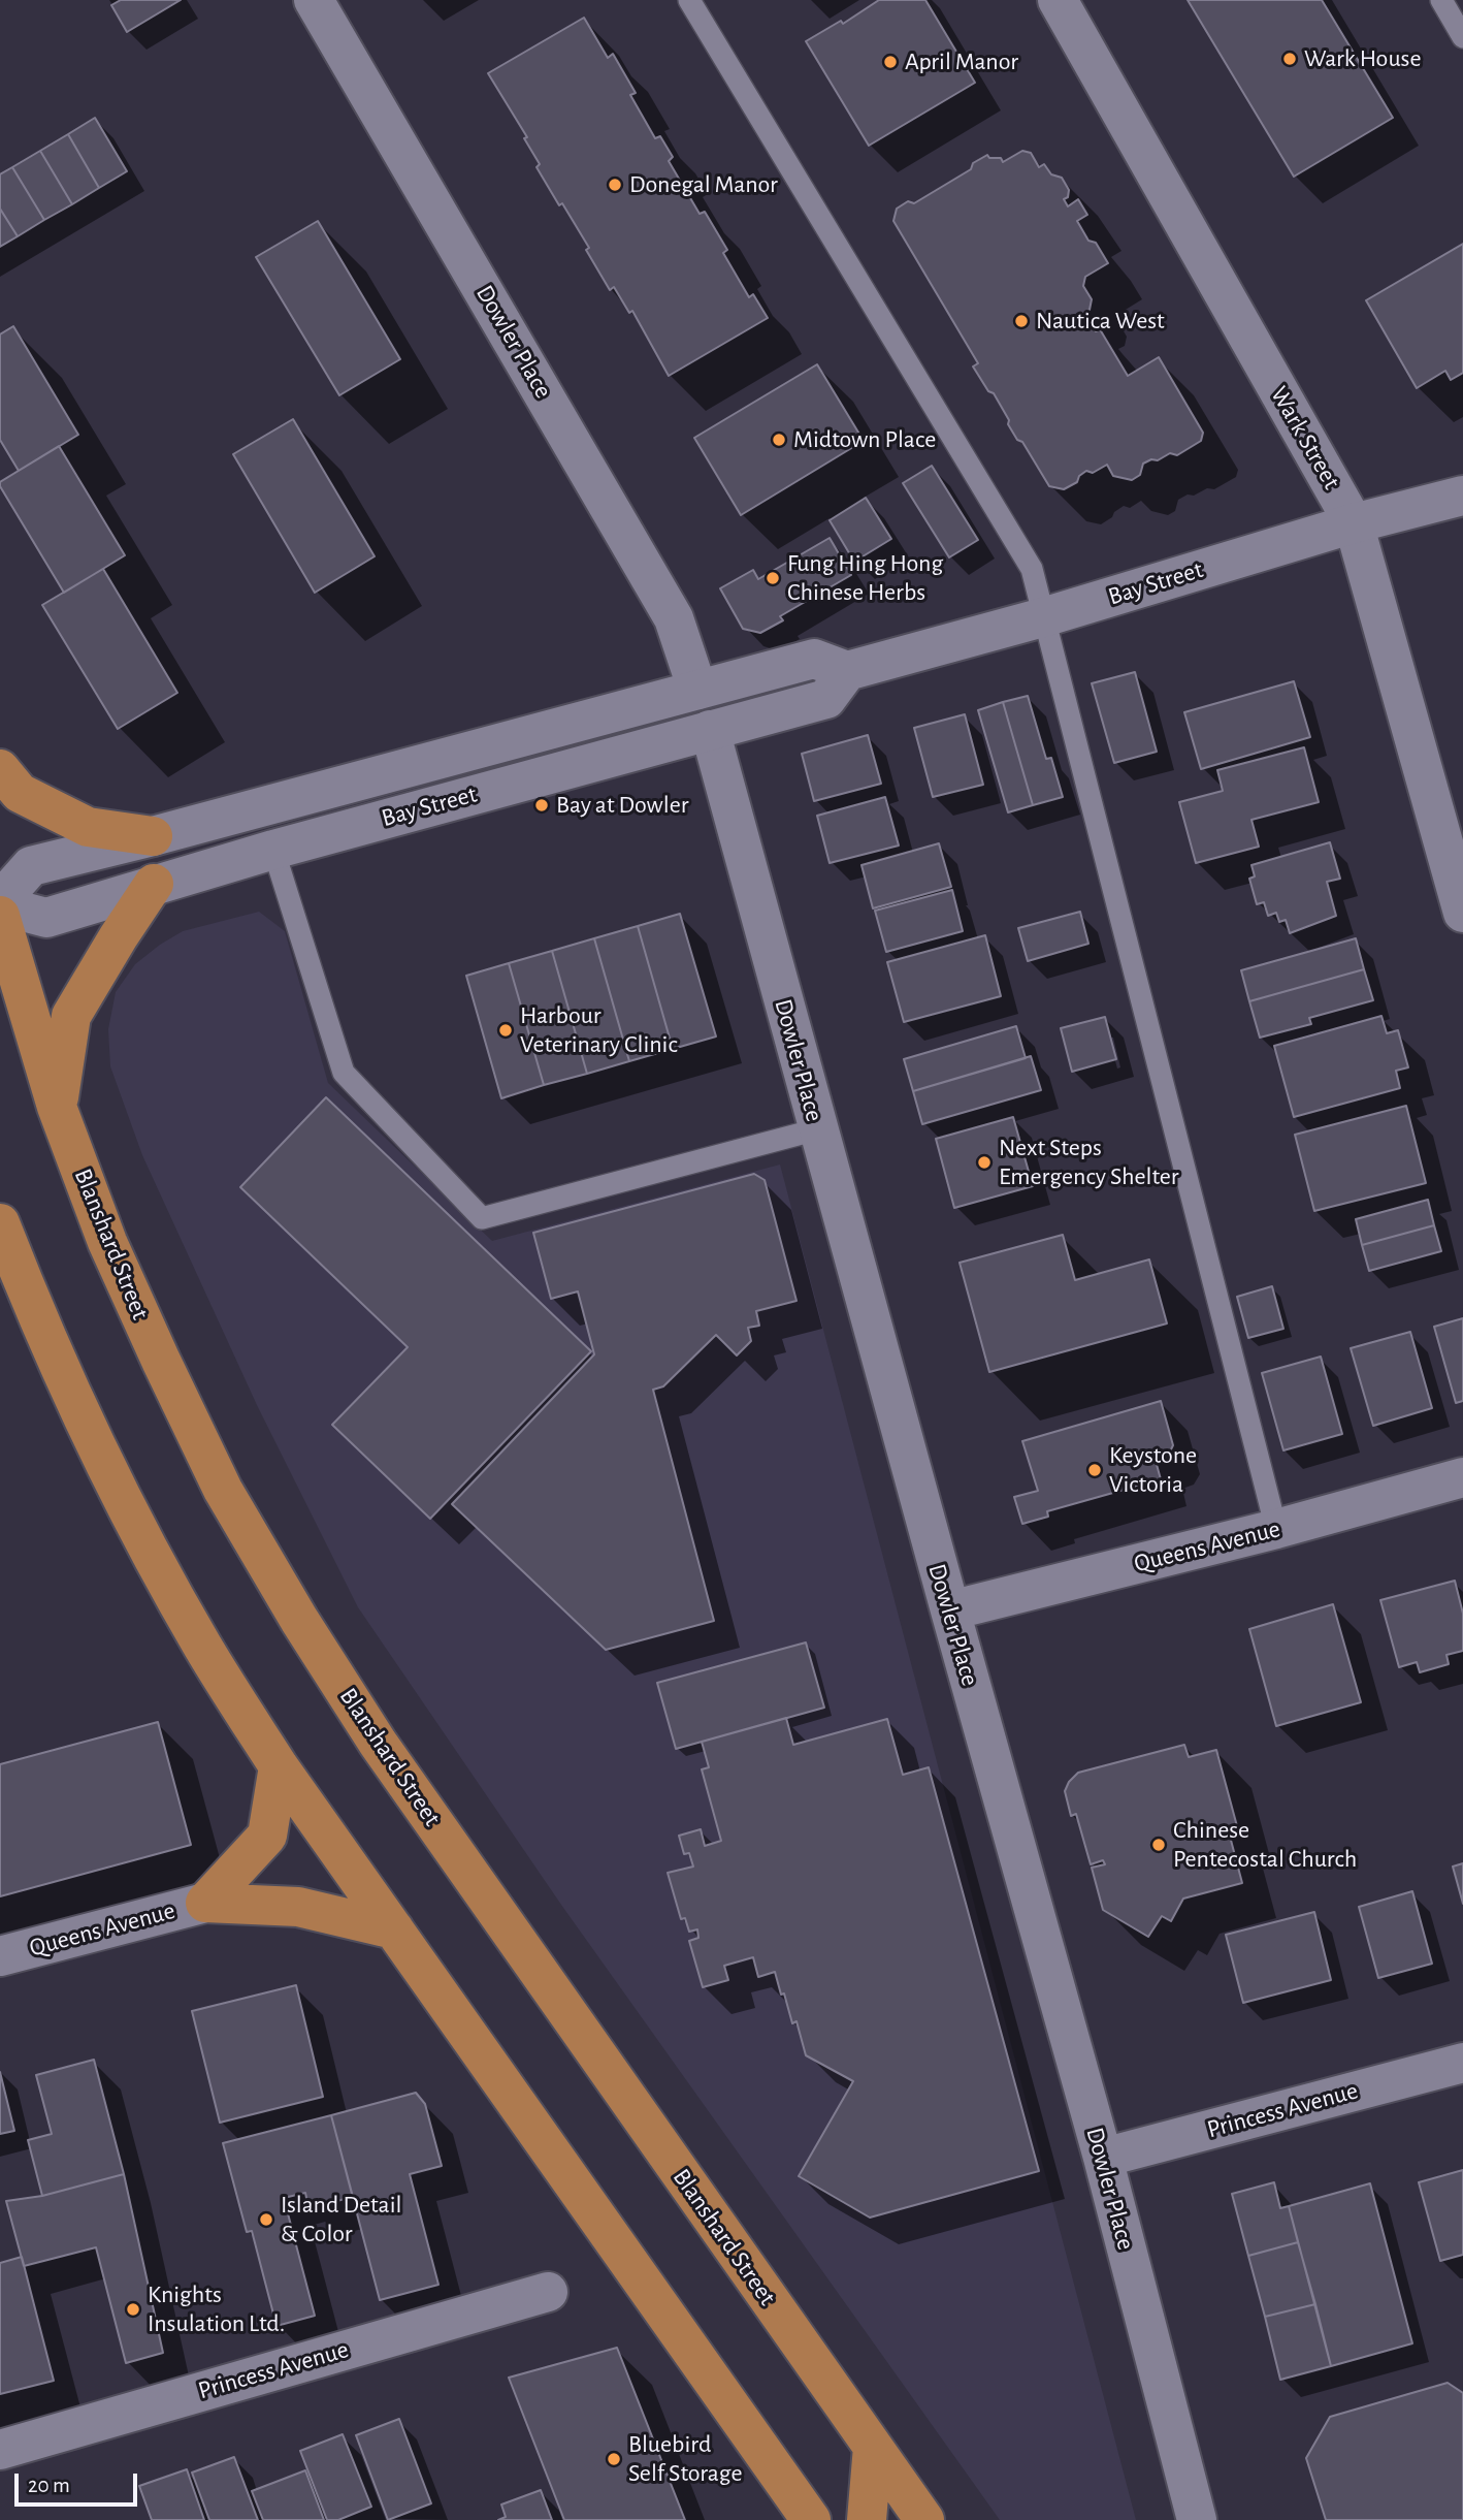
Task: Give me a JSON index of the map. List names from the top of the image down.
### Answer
{
  "streets": {
    "main road": ["Blanshard Street"],
    "street": [
      "Dowler Place",
      "Wark Street",
      "Bay Street",
      "Queens Avenue",
      "Princess Avenue"
    ]
  },
  "crossings": [
    ["Dowler Place", "Bay Street"],
    ["Dowler Place", "Queens Avenue"],
    ["Dowler Place", "Princess Avenue"],
    ["Wark Street", "Bay Street"]
  ],
  "places": [
    "Wark House",
    "April Manor",
    "Donegal Manor",
    "Nautica West",
    "Midtown Place",
    "Fung Hing Hong Chinese Herbs",
    "Bay at Dowler",
    "Harbour Veterinary Clinic",
    "Next Steps Emergency Shelter",
    "Keystone Victoria",
    "Chinese Pentecostal Church",
    "Island Detail & Color",
    "Knights Insulation Ltd.",
    "Bluebird Self Storage"
  ],
  "scale_bar": "20 m"
}
